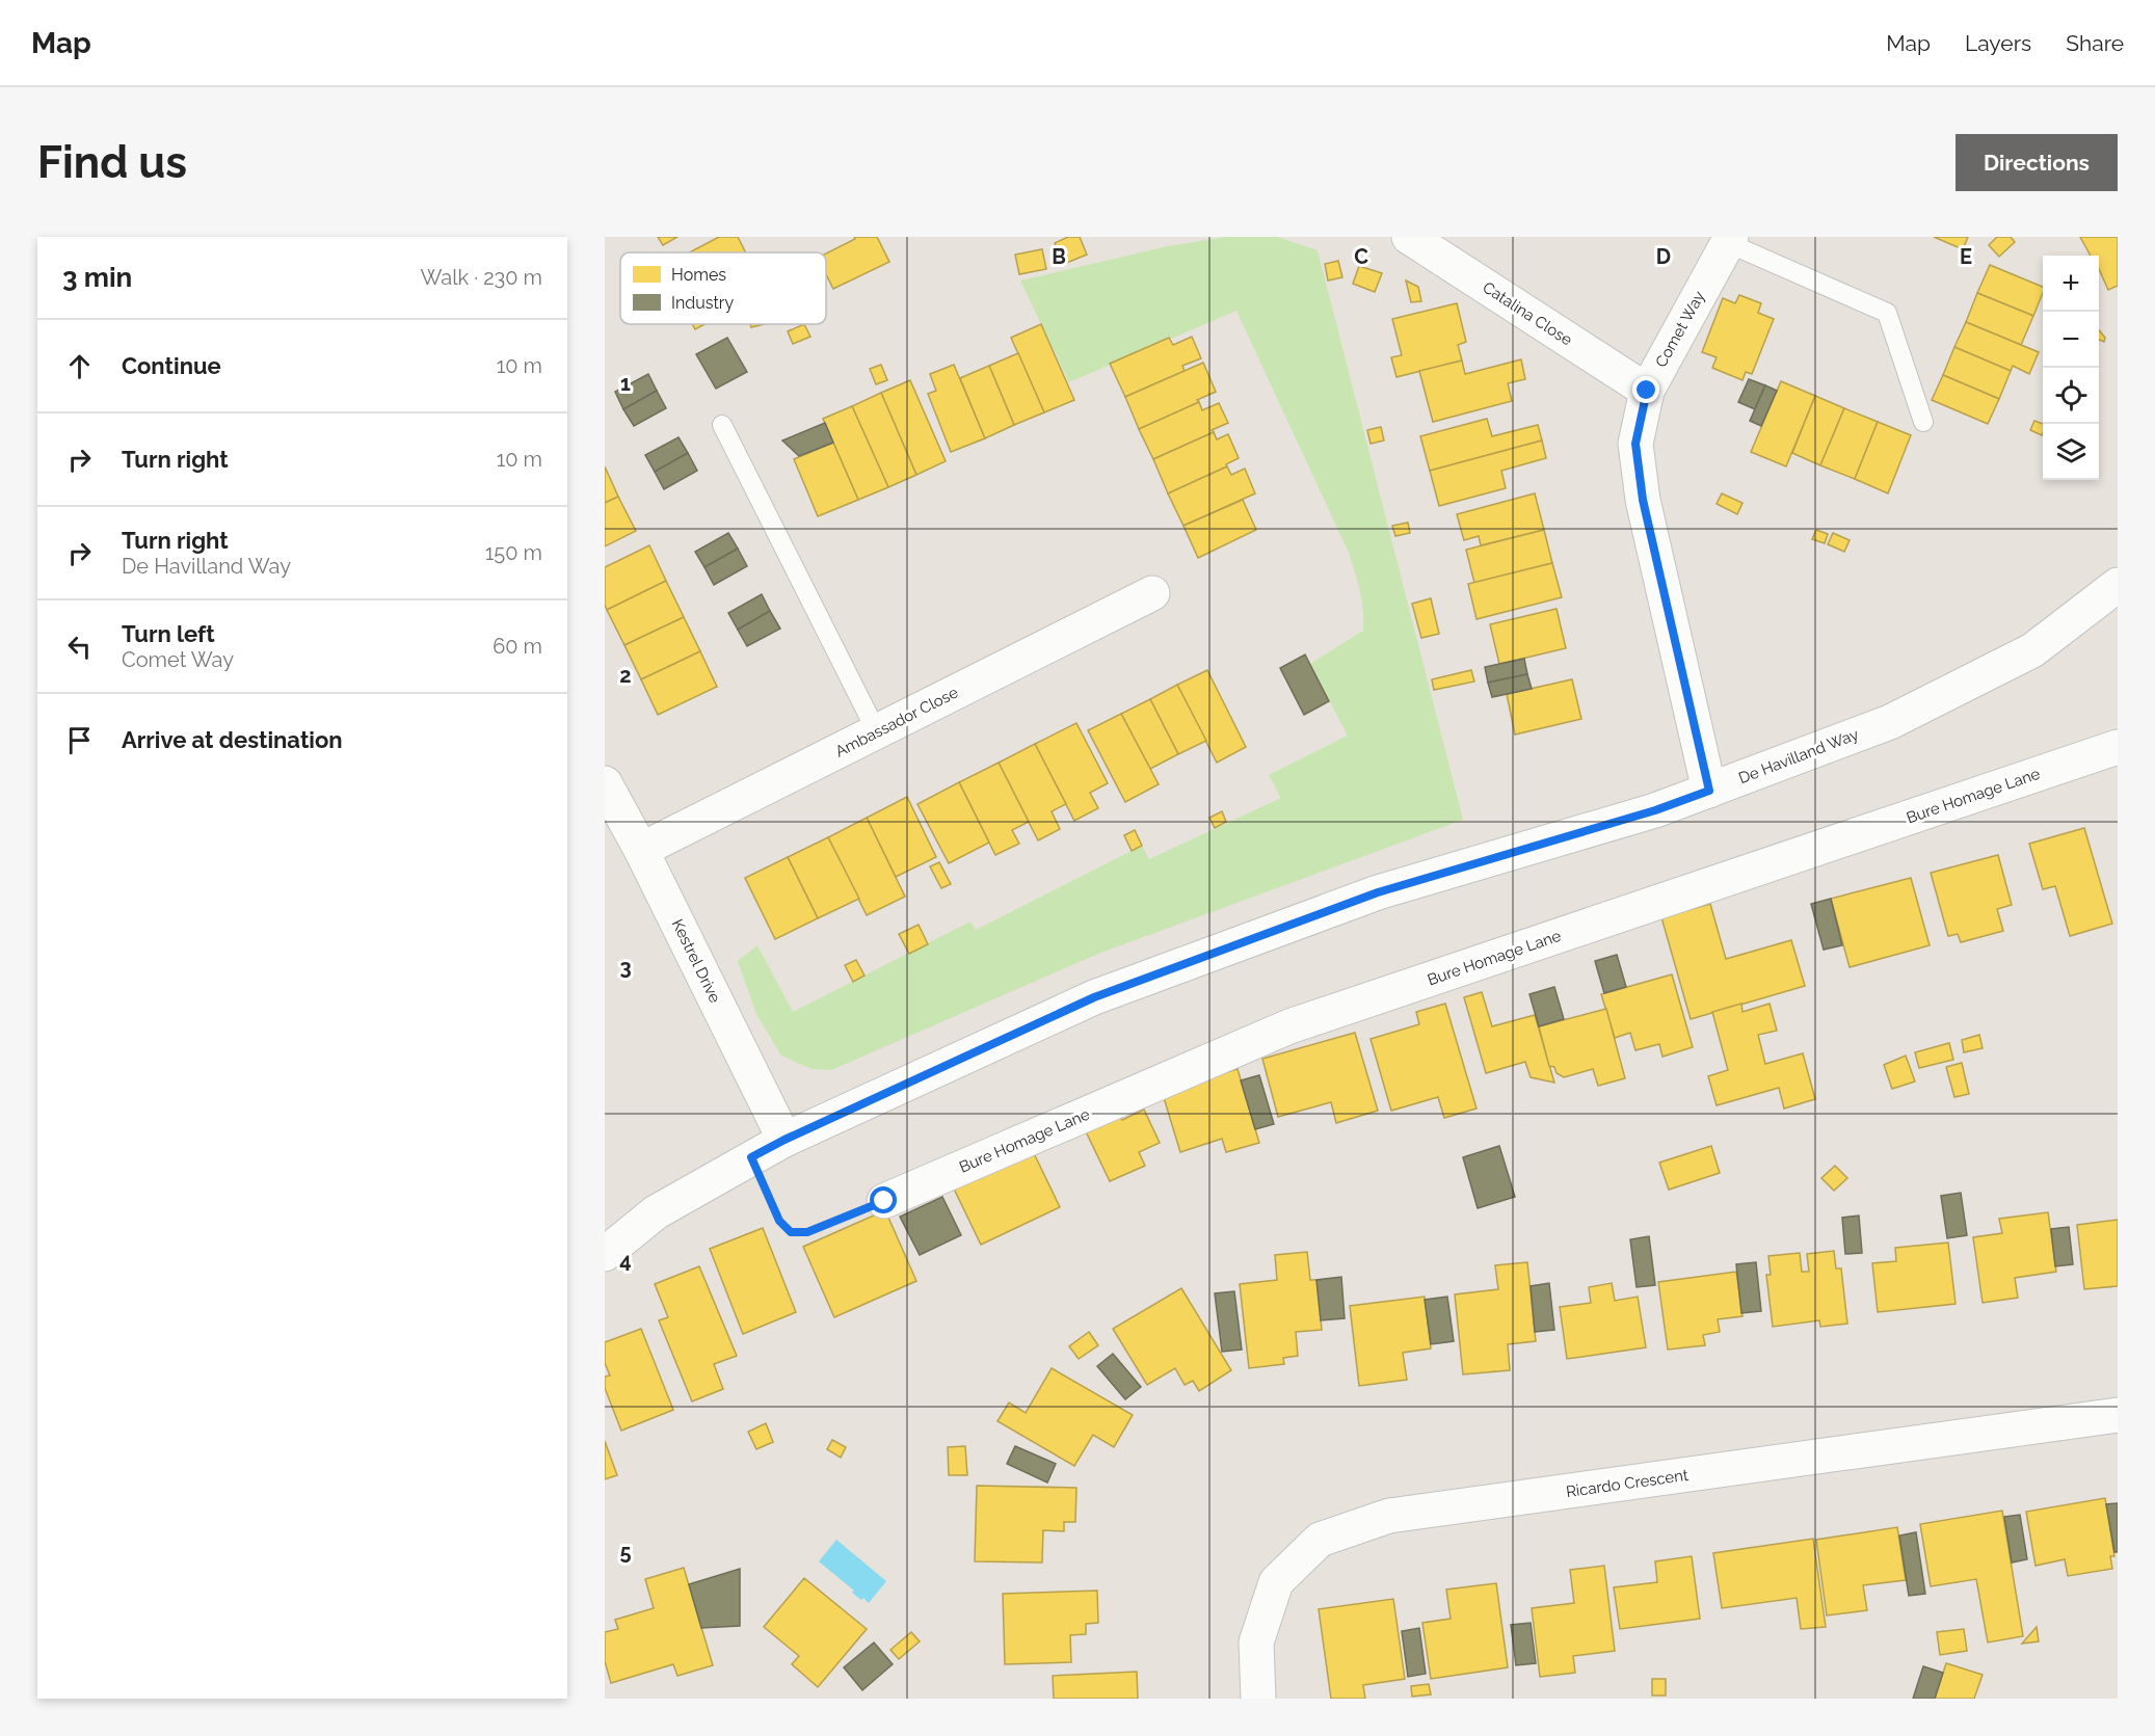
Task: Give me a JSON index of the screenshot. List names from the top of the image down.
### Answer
{
  "streets": {
    "street": [
      "Catalina Close",
      "Comet Way",
      "Ambassador Close",
      "De Havilland Way",
      "Bure Homage Lane",
      "Kestrel Drive",
      "Ricardo Crescent"
    ]
  },
  "crossings": [
    ["Catalina Close", "Comet Way"],
    ["Comet Way", "De Havilland Way"],
    ["Ambassador Close", "Kestrel Drive"],
    ["De Havilland Way", "Kestrel Drive"]
  ],
  "legend": ["Homes", "Industry"],
  "page": {
    "header": "Map",
    "nav": ["Map", "Layers", "Share"],
    "buttons": "Directions",
    "title": "Find us",
    "heading": ["3 min", "Walk · 230 m"],
    "map_buttons": ["+", "−"],
    "list": [
      ["Continue", "10 m"],
      ["Turn right", "10 m"],
      ["Turn right", "De Havilland Way", "150 m"],
      ["Turn left", "Comet Way", "60 m"],
      "Arrive at destination"
    ]
  },
  "grid": {
    "columns": [
      "B",
      "C",
      "D",
      "E"
    ],
    "rows": [
      "1",
      "2",
      "3",
      "4",
      "5"
    ]
  }
}
